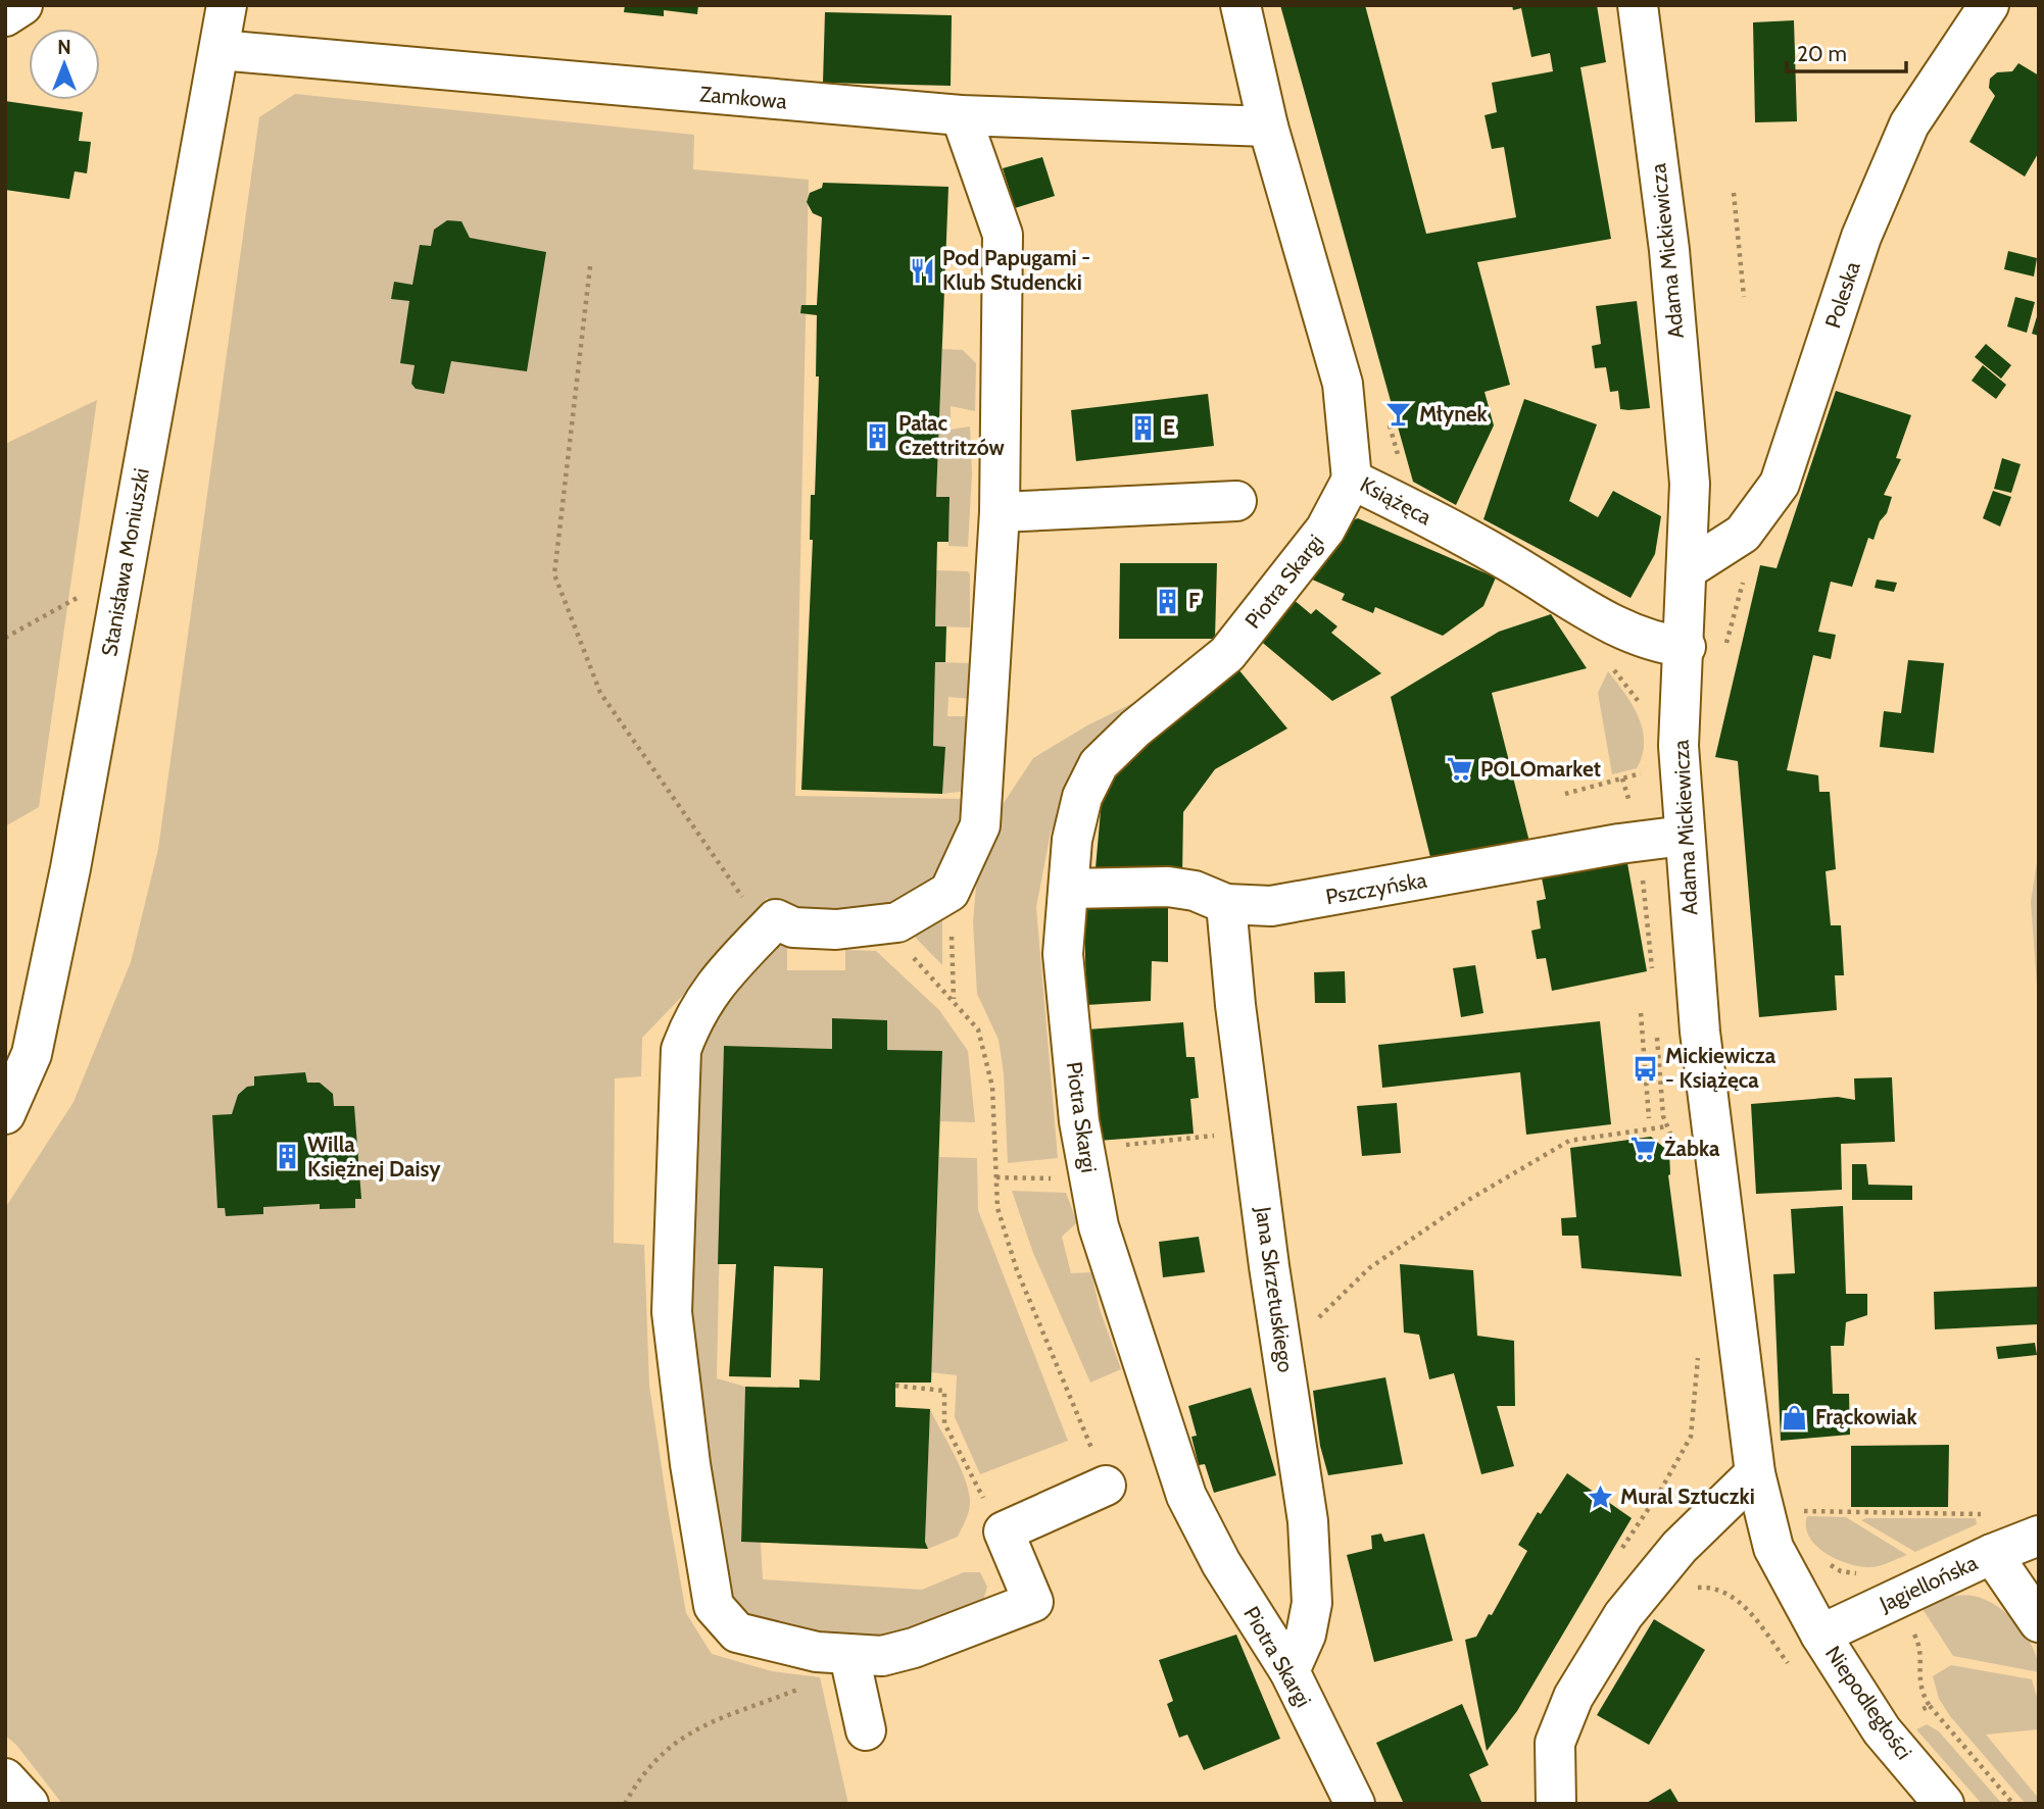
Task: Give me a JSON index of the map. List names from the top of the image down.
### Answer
{
  "streets": {
    "street": [
      "Zamkowa",
      "Adama Mickiewicza",
      "Poleska",
      "Książęca",
      "Stanisława Moniuszki",
      "Piotra Skargi",
      "Pszczyńska",
      "Jana Skrzetuskiego",
      "Jagiellońska",
      "Niepodległości"
    ]
  },
  "crossings": [
    ["Zamkowa", "Książęca"],
    ["Zamkowa", "Stanisława Moniuszki"],
    ["Adama Mickiewicza", "Poleska"],
    ["Adama Mickiewicza", "Książęca"],
    ["Adama Mickiewicza", "Pszczyńska"],
    ["Adama Mickiewicza", "Jagiellońska"],
    ["Adama Mickiewicza", "Niepodległości"],
    ["Książęca", "Piotra Skargi"],
    ["Piotra Skargi", "Pszczyńska"],
    ["Piotra Skargi", "Jana Skrzetuskiego"],
    ["Pszczyńska", "Jana Skrzetuskiego"],
    ["Jagiellońska", "Niepodległości"]
  ],
  "places": {
    "restaurant": ["Pod Papugami - Klub Studencki"],
    "bar": ["Młynek"],
    "building": [
      "E",
      "Pałac Czettritzów",
      "F",
      "Willa Księżnej Daisy"
    ],
    "supermarket": ["POLOmarket", "Żabka"],
    "bus stop": ["Mickiewicza - Książęca"],
    "shop": ["Frąckowiak"],
    "place": ["Mural Sztuczki"]
  },
  "scale_bar": "20 m",
  "north": "top"
}
